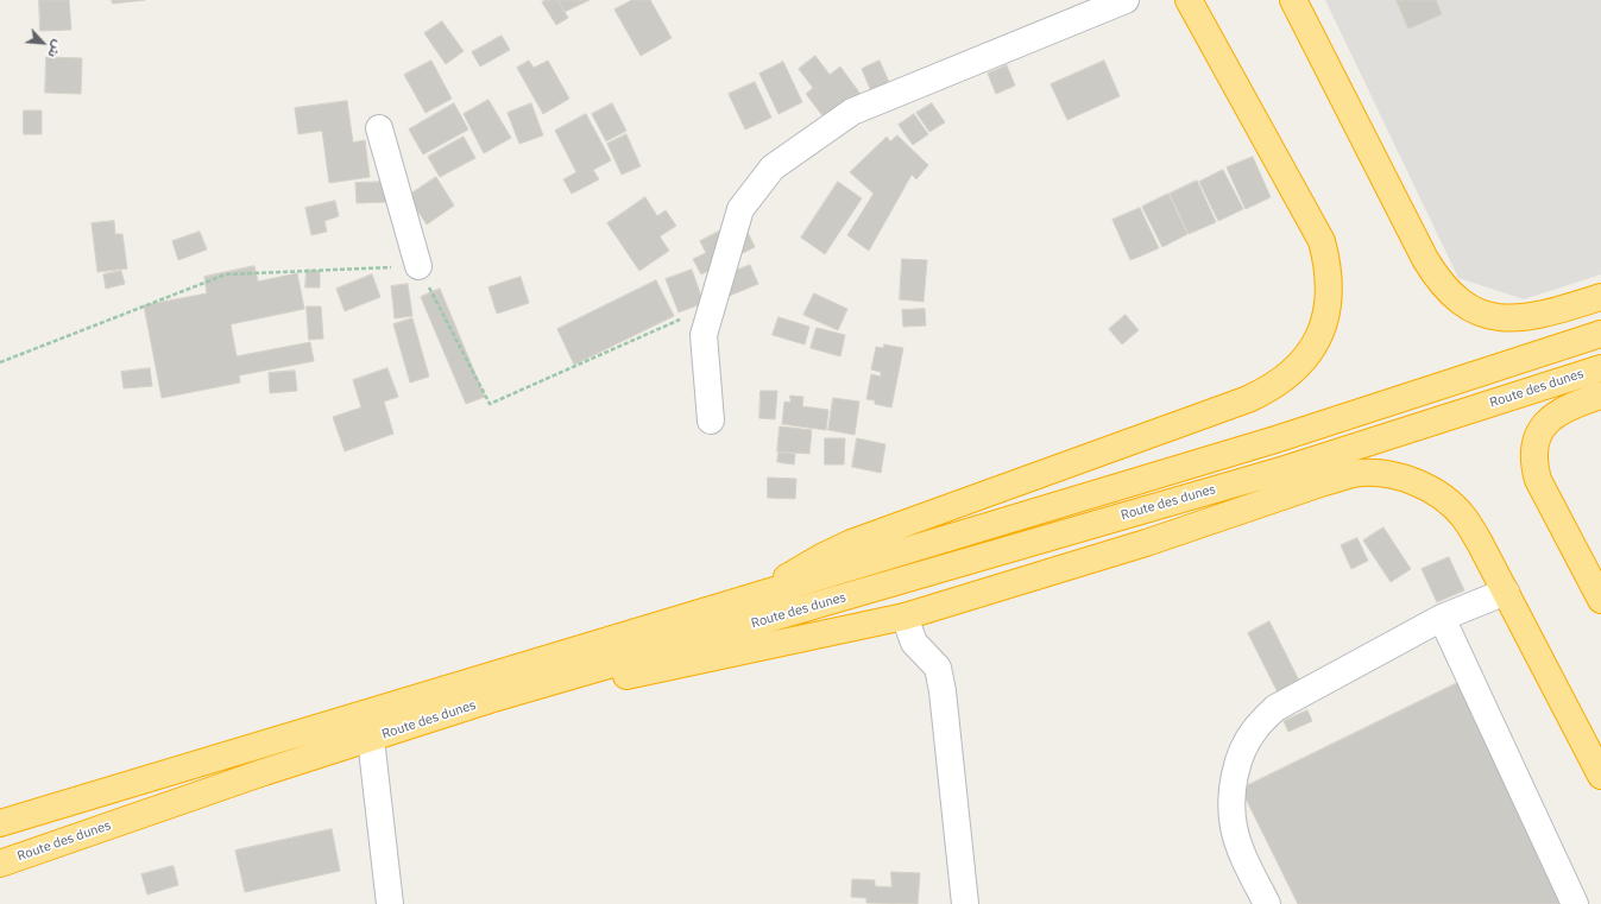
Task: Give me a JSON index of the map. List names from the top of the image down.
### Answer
{
  "streets": {
    "highway": ["Route des dunes"]
  },
  "north": "bottom right"
}
